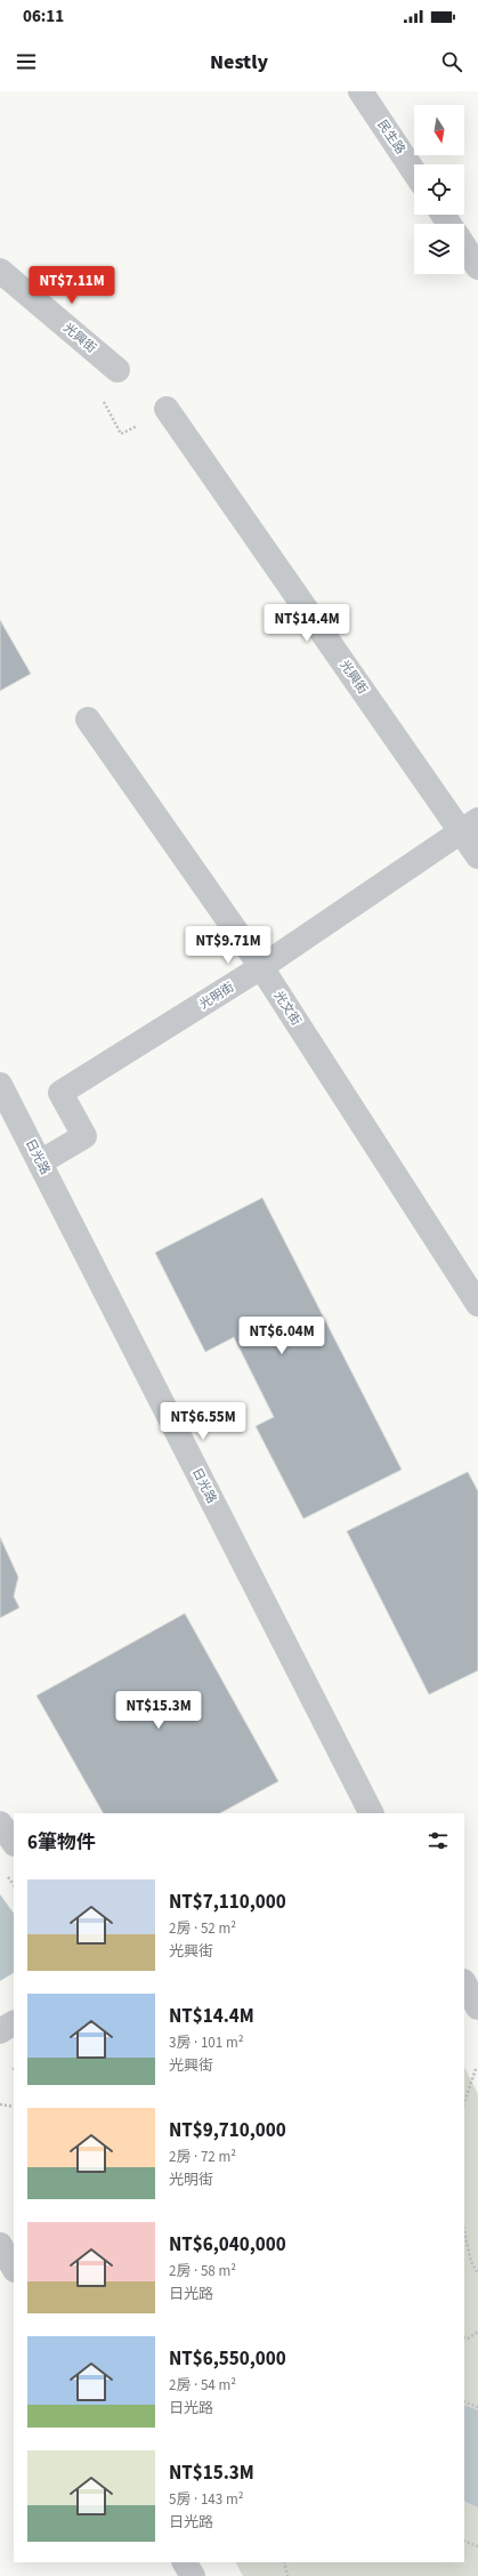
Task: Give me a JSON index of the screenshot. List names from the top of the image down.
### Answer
{
  "streets": {
    "street": [
      "民生路",
      "光興街",
      "光明街",
      "光文街",
      "日光路"
    ]
  },
  "crossings": [
    ["光興街", "光明街"],
    ["光明街", "光文街"],
    ["光明街", "日光路"]
  ],
  "north": "bottom",
  "page": {
    "status": "06:11",
    "header": "Nestly",
    "price": [
      "NT$7.11M",
      "NT$14.4M",
      "NT$9.71M",
      "NT$6.04M",
      "NT$6.55M",
      "NT$15.3M"
    ],
    "heading": "6筆物件",
    "list": [
      {
        "name": "NT$7,110,000",
        "note": "2房 · 52 m² · 光興街"
      },
      {
        "name": "NT$14.4M",
        "note": "3房 · 101 m² · 光興街"
      },
      {
        "name": "NT$9,710,000",
        "note": "2房 · 72 m² · 光明街"
      },
      {
        "name": "NT$6,040,000",
        "note": "2房 · 58 m² · 日光路"
      },
      {
        "name": "NT$6,550,000",
        "note": "2房 · 54 m² · 日光路"
      },
      {
        "name": "NT$15.3M",
        "note": "5房 · 143 m² · 日光路"
      }
    ]
  }
}
